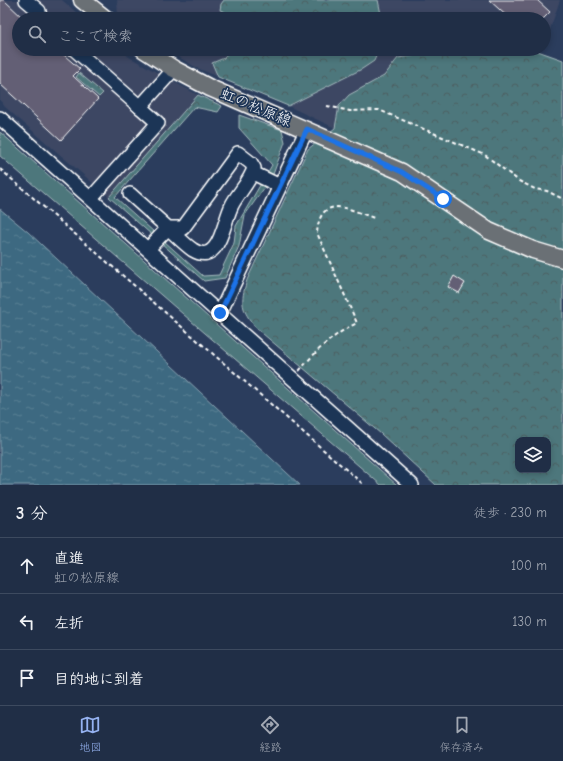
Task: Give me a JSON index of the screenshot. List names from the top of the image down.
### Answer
{
  "streets": {
    "main road": ["虹の松原線"]
  },
  "page": {
    "search": "ここで検索",
    "heading": ["3 分", "徒歩 · 230 m"],
    "list": [
      ["直進", "虹の松原線", "100 m"],
      ["左折", "130 m"],
      "目的地に到着"
    ],
    "nav": ["地図", "経路", "保存済み"]
  }
}
